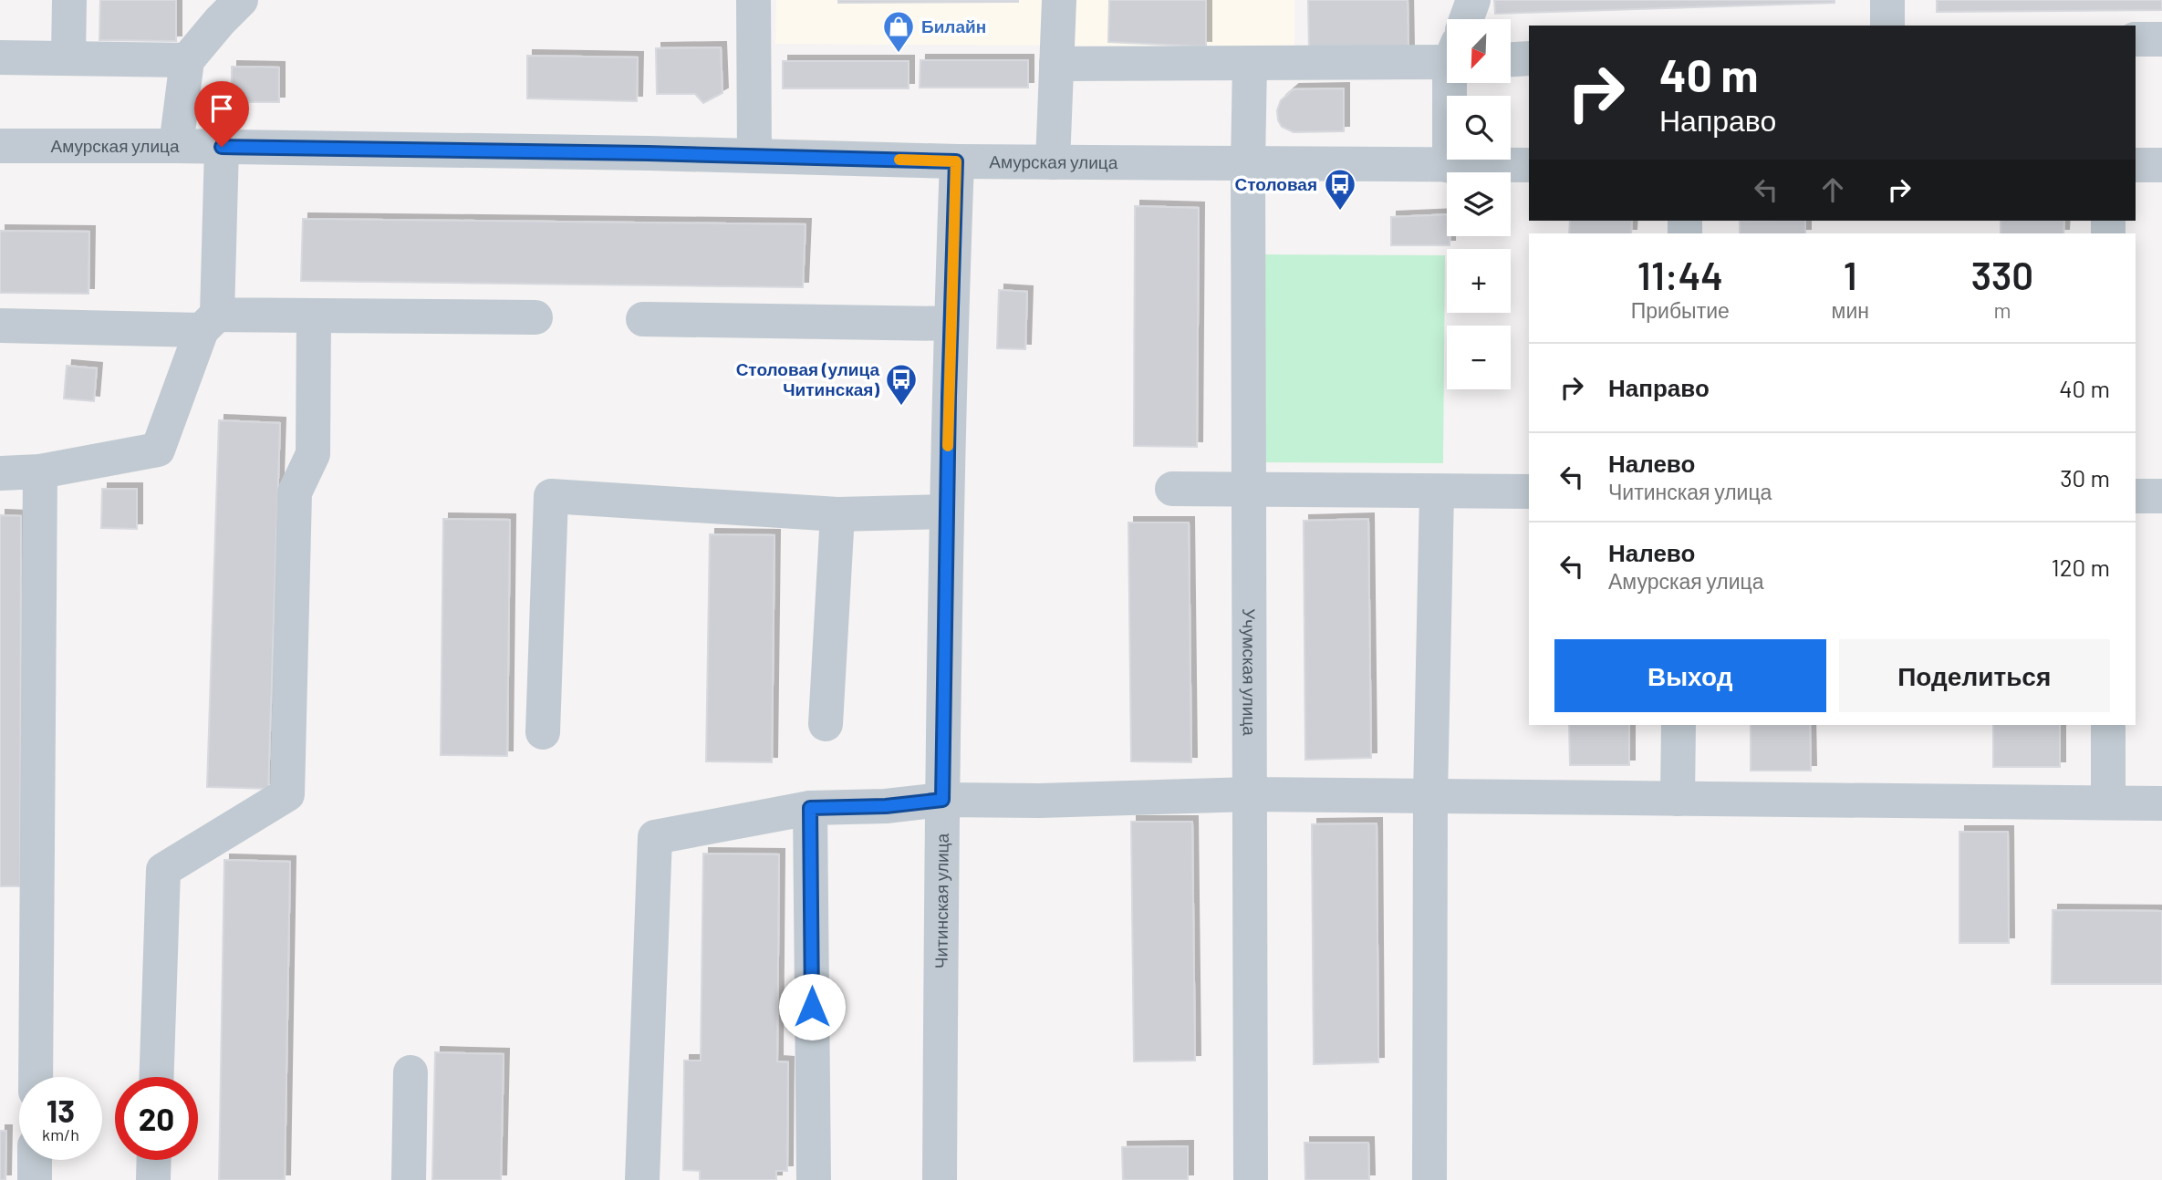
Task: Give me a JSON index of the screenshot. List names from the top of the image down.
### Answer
{
  "streets": {
    "street": ["Амурская улица", "Учумская улица", "Читинская улица"]
  },
  "crossings": [
    ["Амурская улица", "Учумская улица"],
    ["Амурская улица", "Читинская улица"]
  ],
  "places": {
    "shop": ["Билайн"],
    "bus stop": ["Столовая", "Столовая (улица Читинская)"]
  },
  "north": "bottom left",
  "page": {
    "map_buttons": ["+", "−"],
    "turn": ["40 m", "Направо"],
    "eta": [
      "11:44",
      "Прибытие",
      "1",
      "мин",
      "330",
      "m"
    ],
    "list": [
      {
        "name": "Направо",
        "value": "40 m"
      },
      {
        "name": "Налево",
        "note": "Читинская улица",
        "value": "30 m"
      },
      {
        "name": "Налево",
        "note": "Амурская улица",
        "value": "120 m"
      }
    ],
    "buttons": ["Выход", "Поделиться"],
    "speed": "13 km/h",
    "limit": "20"
  }
}
